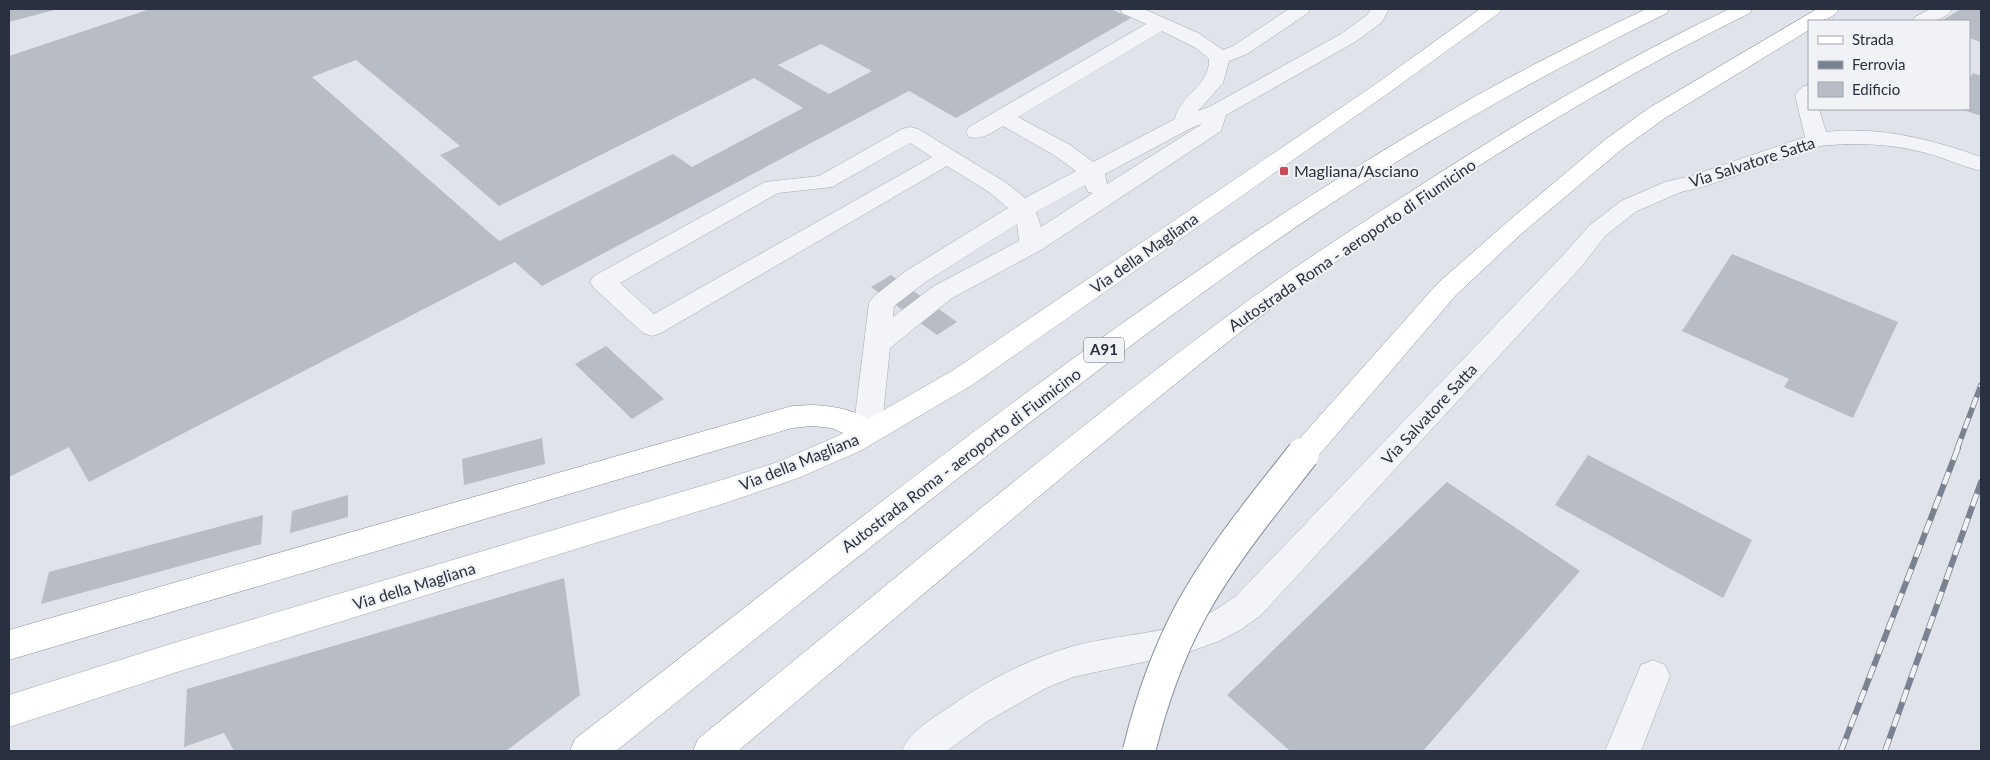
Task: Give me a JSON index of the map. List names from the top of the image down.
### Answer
{
  "streets": {
    "main road": ["Autostrada Roma - aeroporto di Fiumicino", "Via della Magliana", "A91"],
    "street": ["Via Salvatore Satta"]
  },
  "places": {
    "transit": ["Magliana/Asciano"]
  },
  "legend": ["Strada", "Ferrovia", "Edificio"]
}
